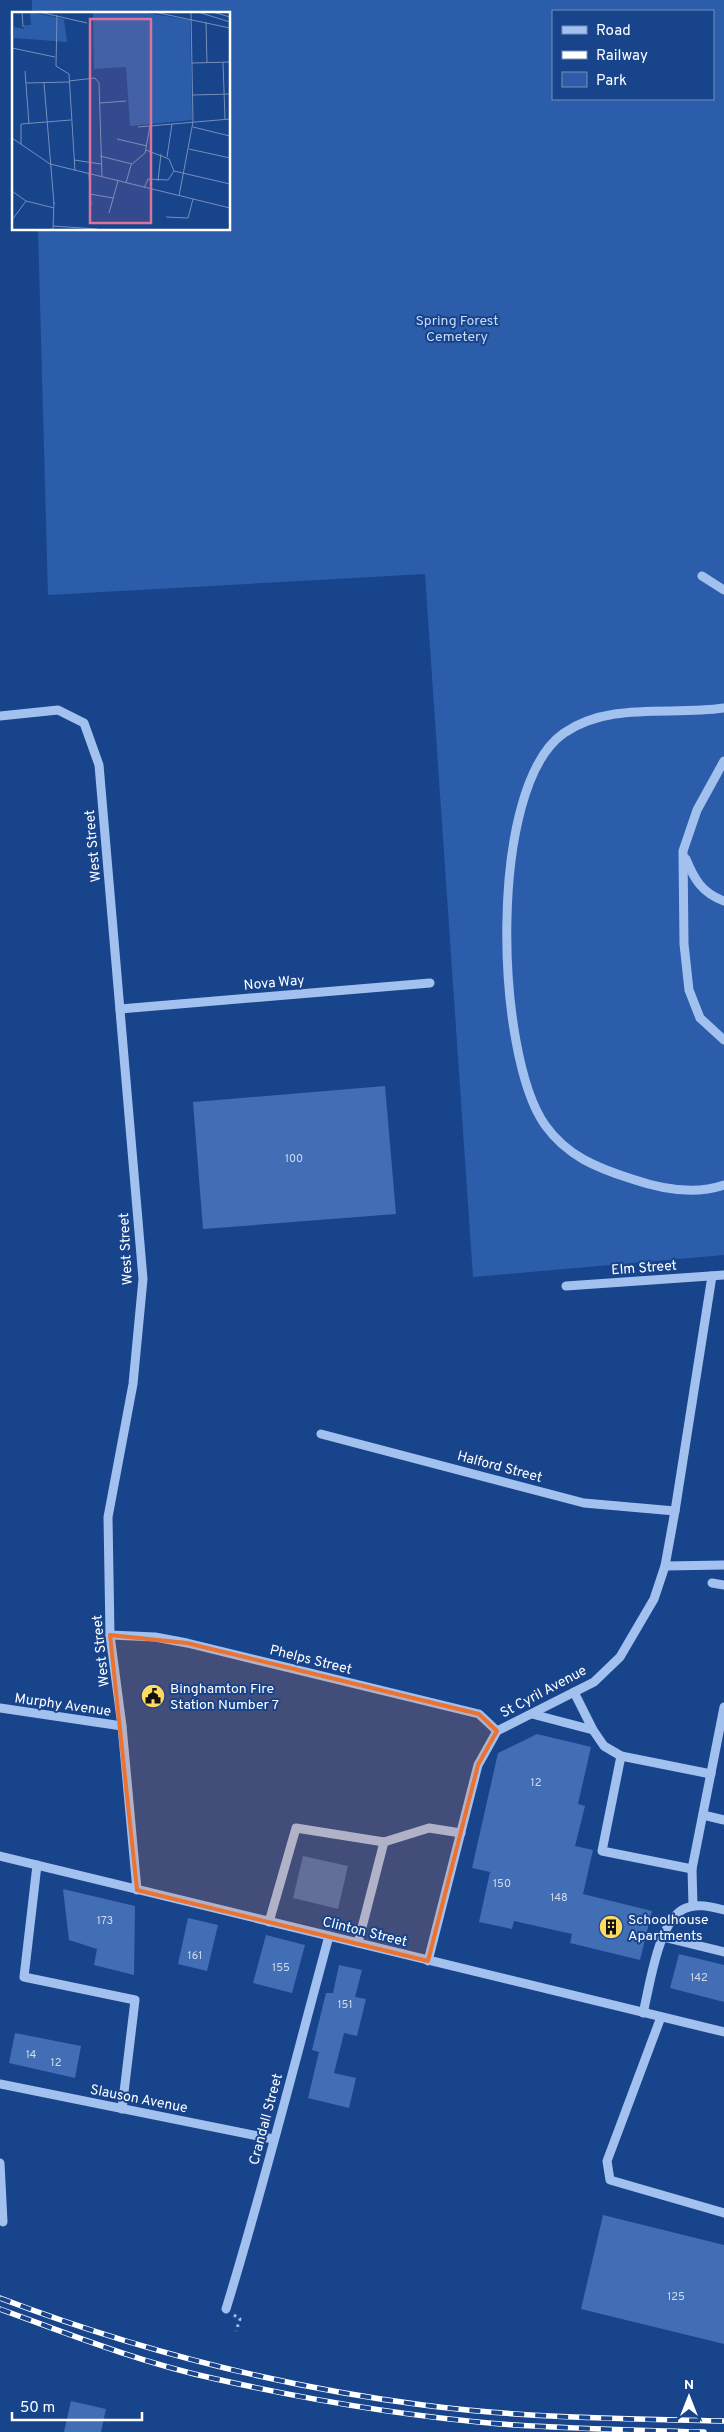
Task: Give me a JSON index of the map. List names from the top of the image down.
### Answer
{
  "streets": {
    "street": [
      "West Street",
      "Nova Way",
      "Elm Street",
      "Halford Street",
      "Phelps Street",
      "St Cyril Avenue",
      "Murphy Avenue",
      "Clinton Street",
      "Slauson Avenue",
      "Crandall Street"
    ]
  },
  "crossings": [
    ["West Street", "Nova Way"],
    ["West Street", "Phelps Street"],
    ["West Street", "Murphy Avenue"],
    ["West Street", "Clinton Street"],
    ["Elm Street", "St Cyril Avenue"],
    ["Halford Street", "St Cyril Avenue"],
    ["Phelps Street", "St Cyril Avenue"],
    ["St Cyril Avenue", "Clinton Street"],
    ["Clinton Street", "Crandall Street"],
    ["Slauson Avenue", "Crandall Street"]
  ],
  "parks": ["Spring Forest Cemetery"],
  "places": {
    "public building": ["Binghamton Fire Station Number 7"],
    "building": ["Schoolhouse Apartments"]
  },
  "house_numbers": [
    "100",
    "12",
    "150",
    "148",
    "173",
    "161",
    "155",
    "142",
    "151",
    "14",
    "12",
    "125"
  ],
  "legend": ["Road", "Railway", "Park"],
  "scale_bar": "50 m",
  "north": "top"
}
